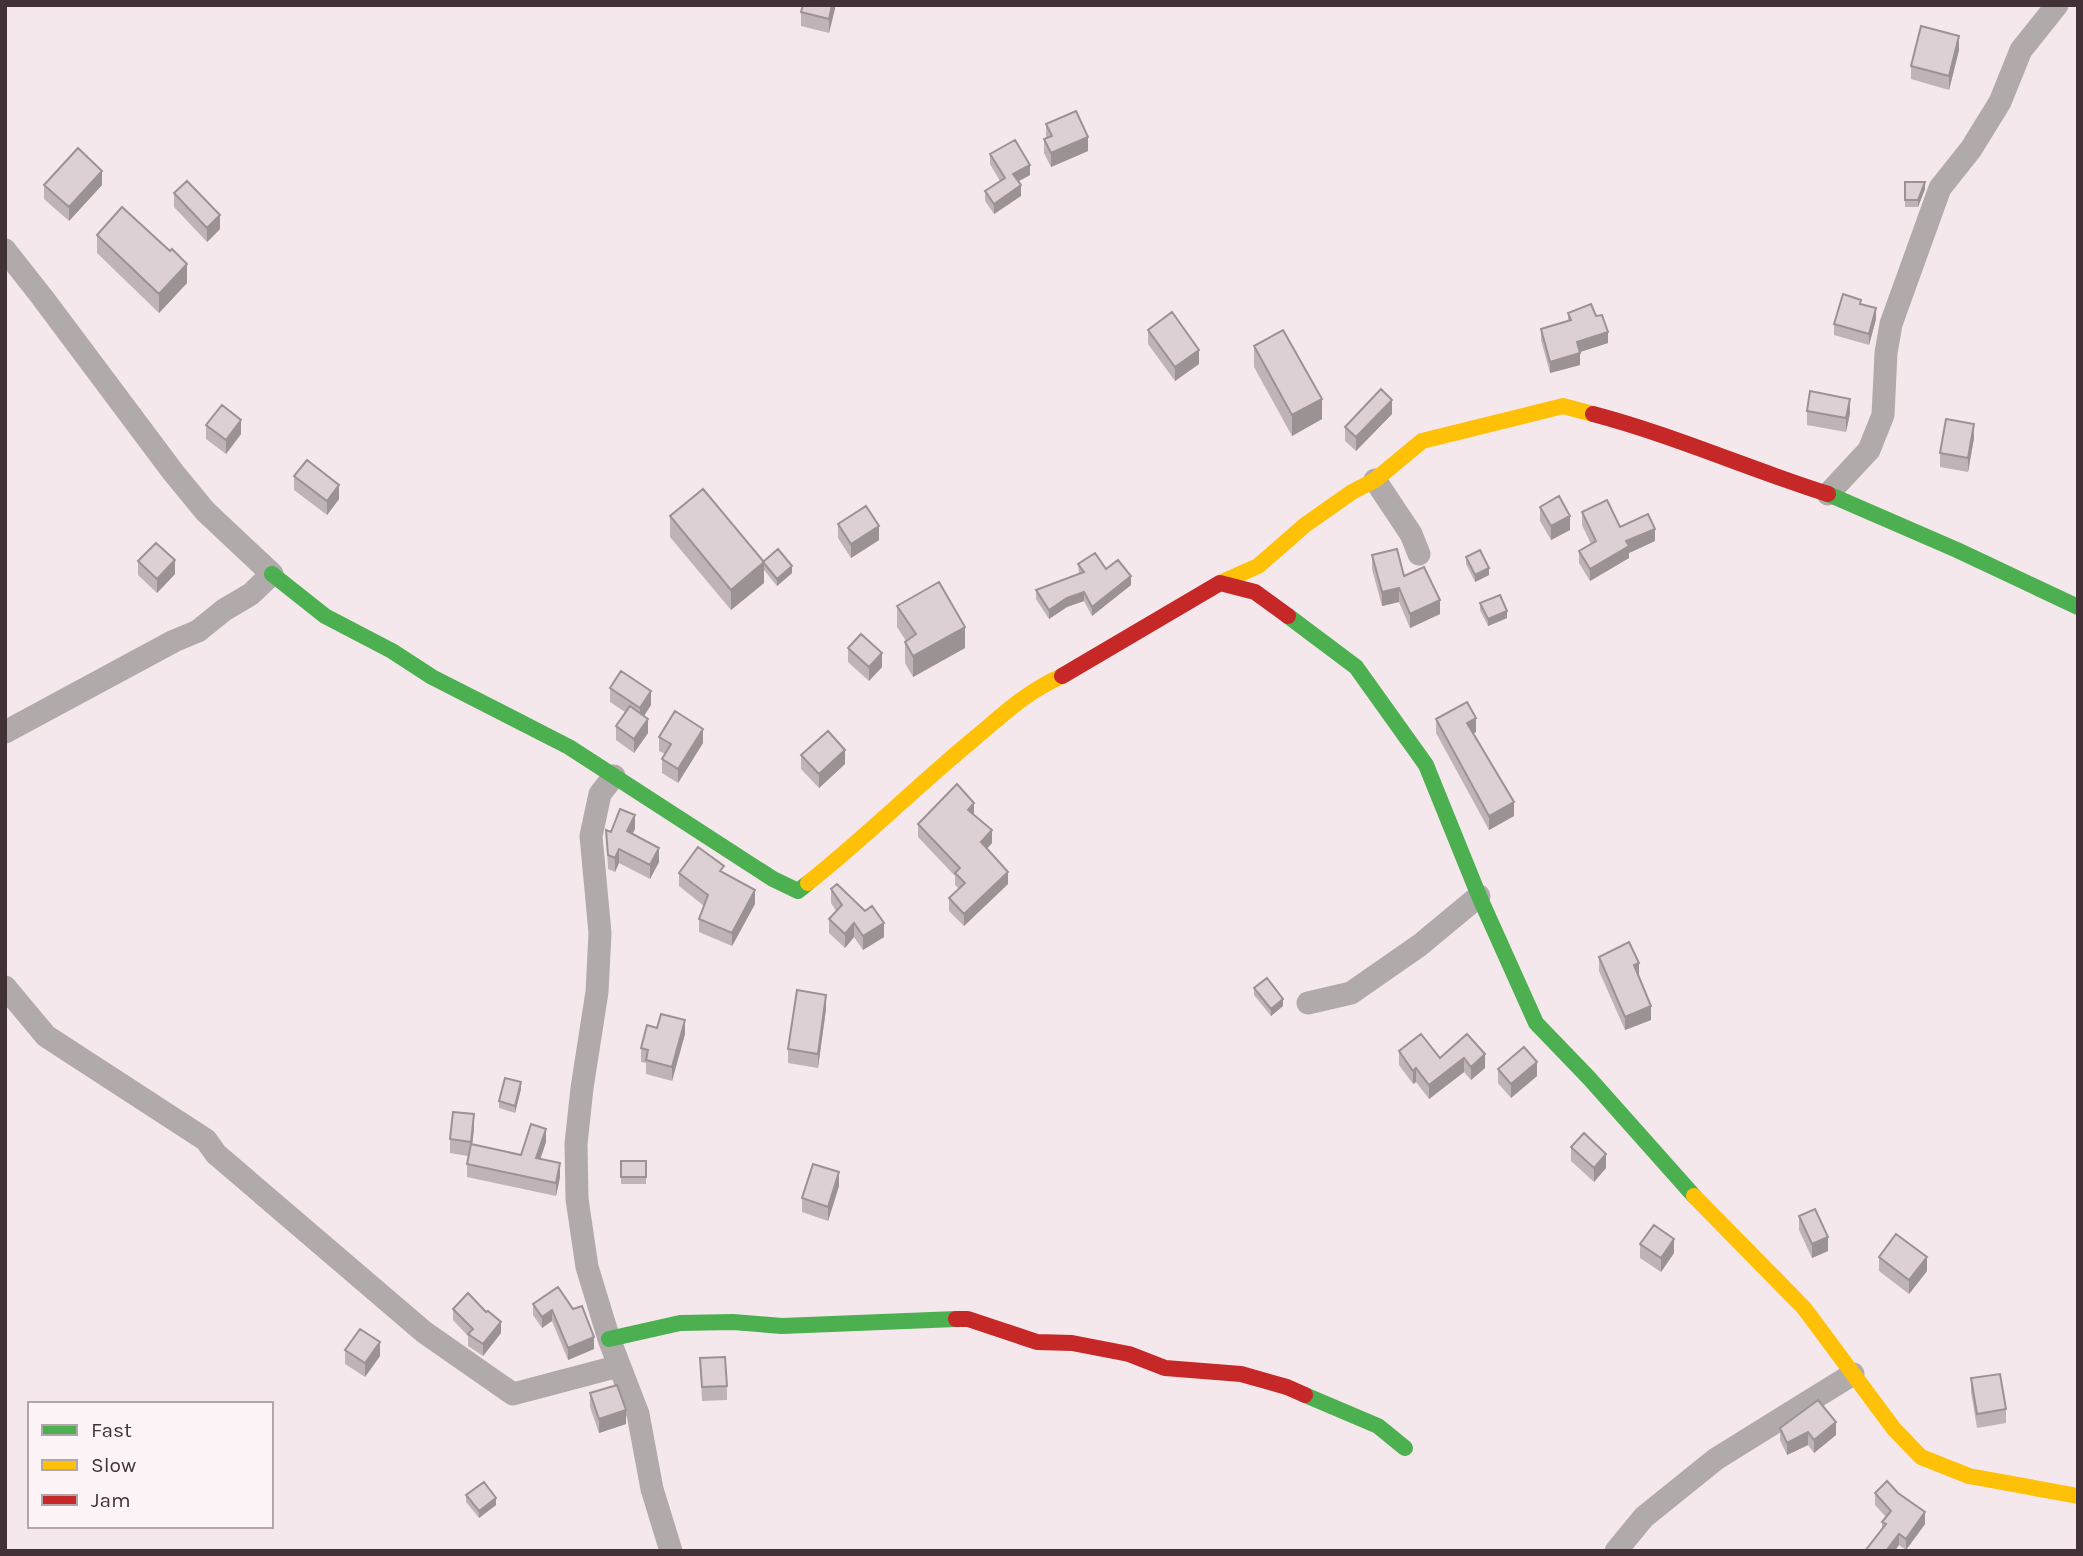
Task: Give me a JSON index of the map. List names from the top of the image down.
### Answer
{
  "legend": ["Fast", "Slow", "Jam"]
}
